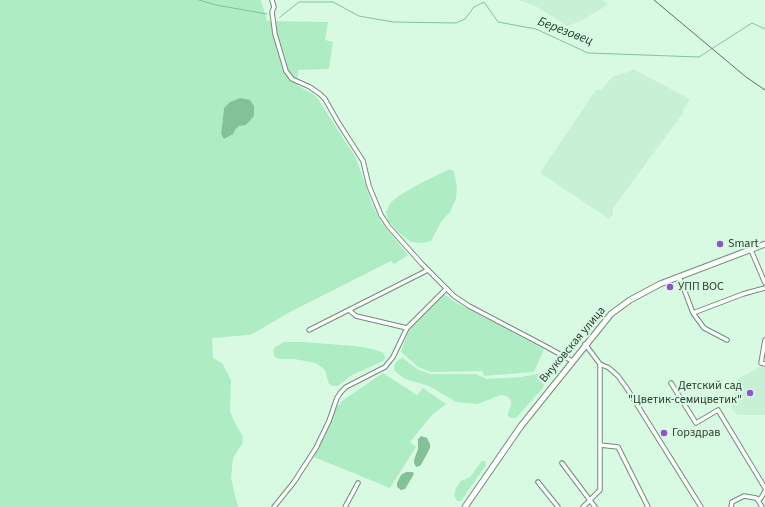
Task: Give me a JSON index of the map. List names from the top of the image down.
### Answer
{
  "streets": {
    "main road": ["Внуковская улица"]
  },
  "water": ["Березовец"],
  "places": [
    "Smart",
    "УПП ВОС",
    "Детский сад \"Цветик-семицветик\"",
    "Горздрав"
  ]
}
